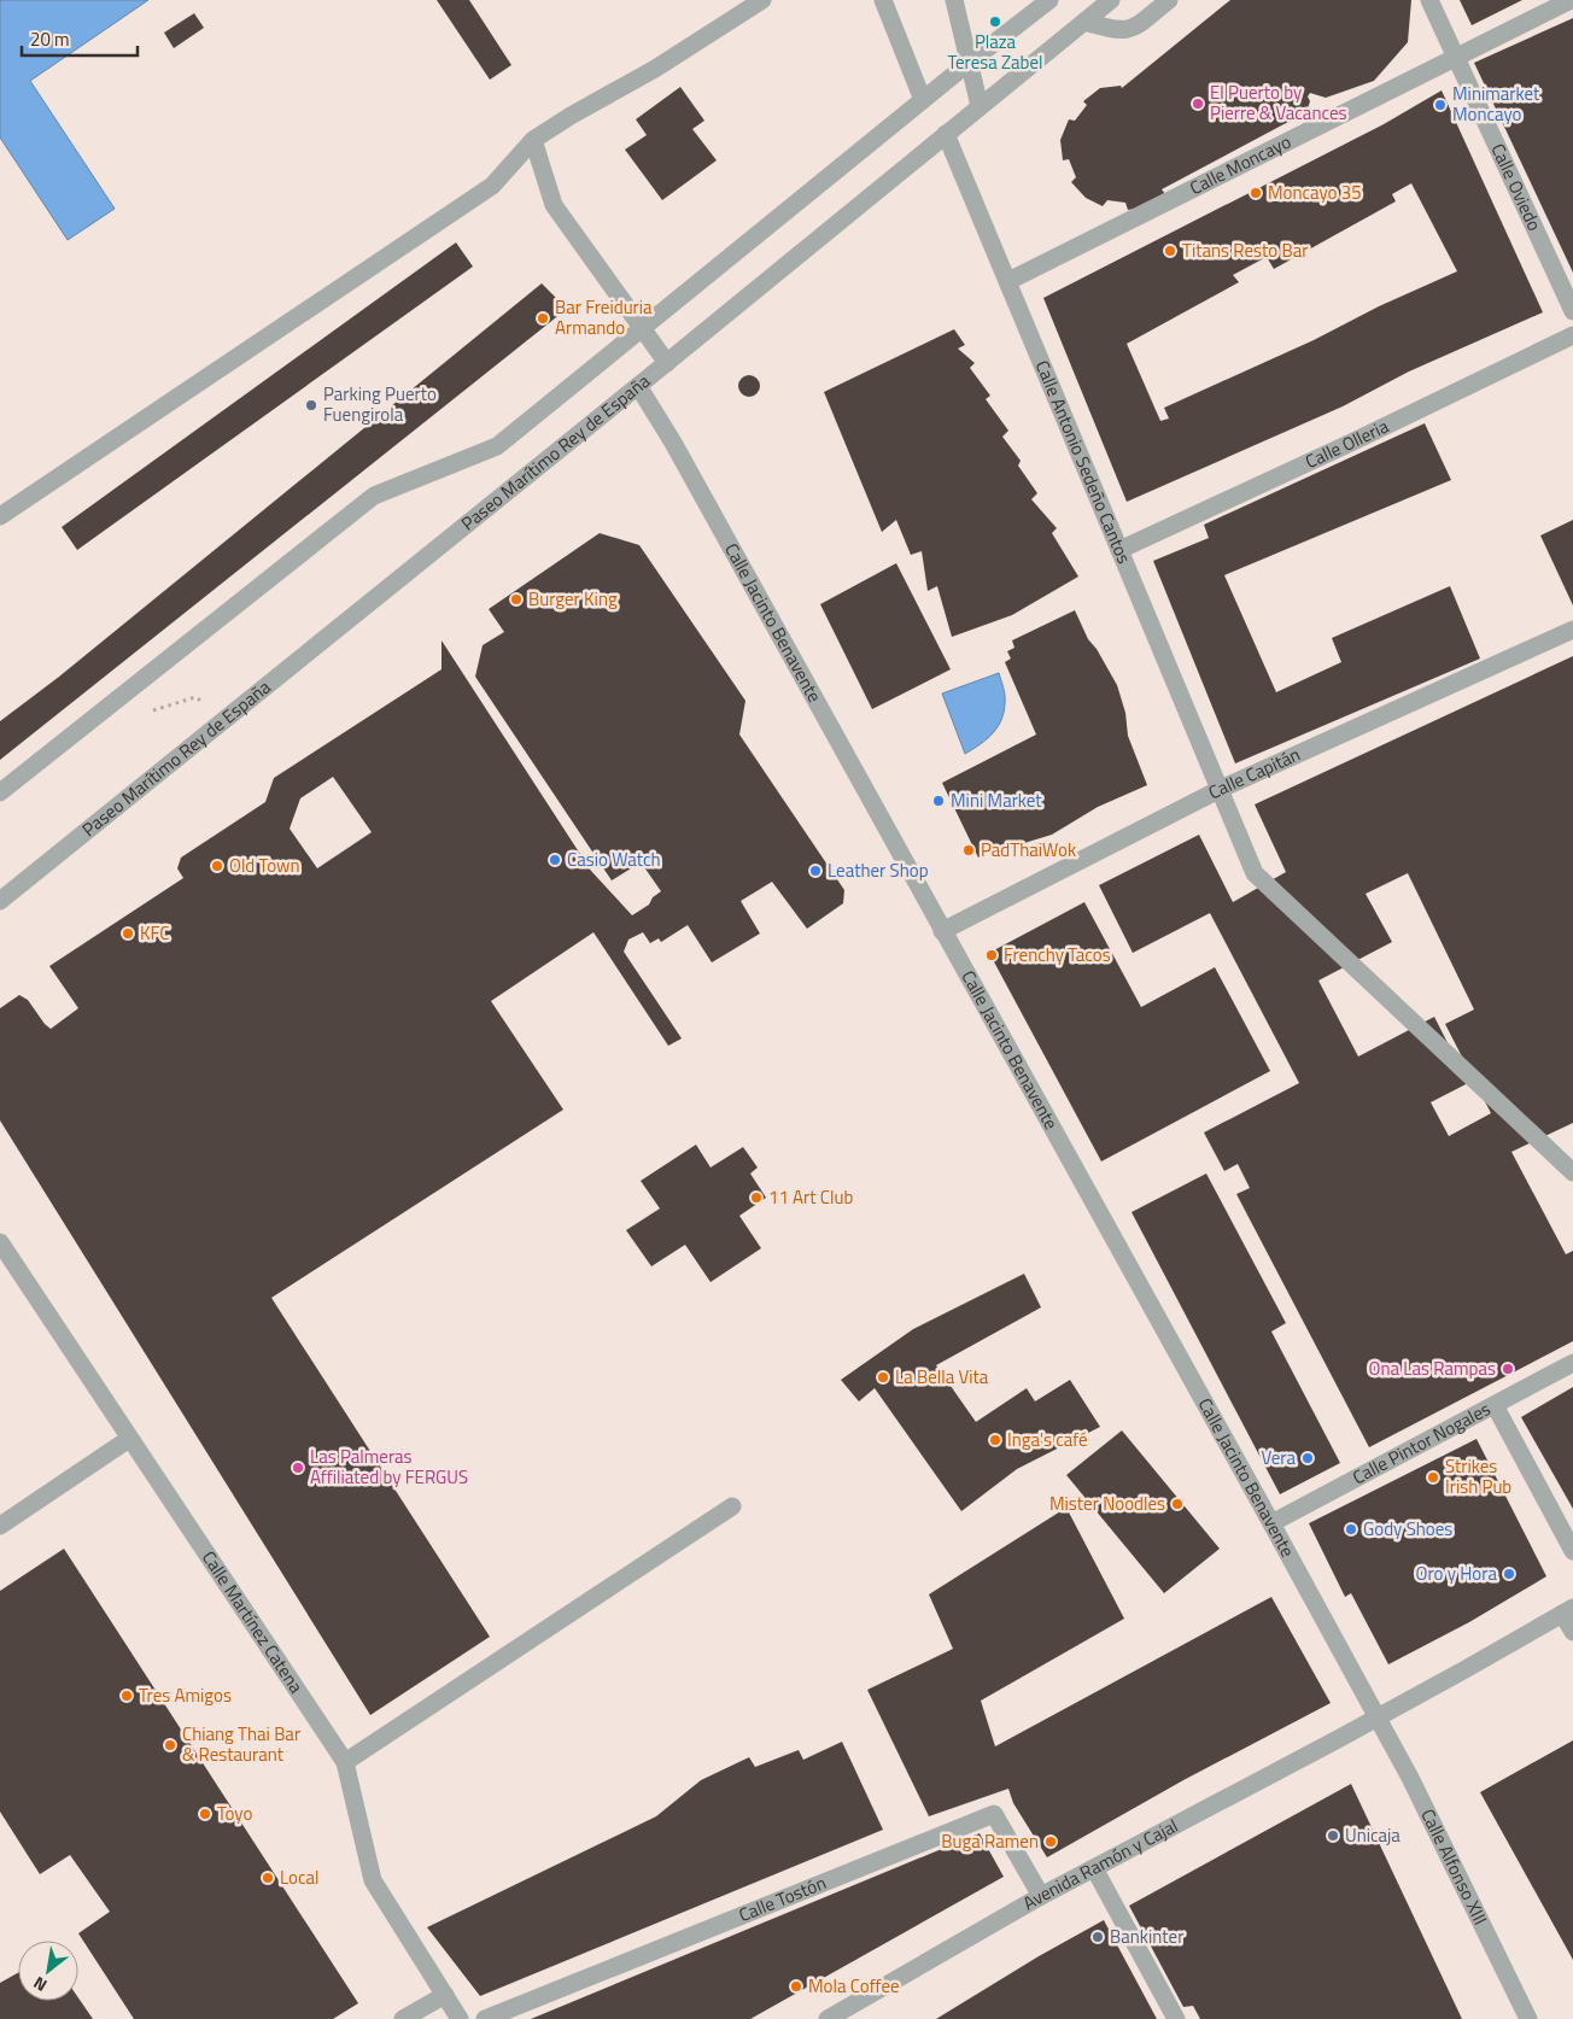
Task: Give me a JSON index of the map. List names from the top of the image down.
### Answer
{
  "streets": {
    "street": [
      "Calle Moncayo",
      "Calle Oviedo",
      "Calle Olleria",
      "Paseo Marítimo Rey de España",
      "Calle Antonio Sedeño Cantos",
      "Calle Jacinto Benavente",
      "Calle Capitán",
      "Calle Pintor Nogales",
      "Calle Martínez Catena",
      "Avenida Ramón y Cajal",
      "Calle Alfonso XIII",
      "Calle Tostón"
    ]
  },
  "crossings": [
    ["Calle Moncayo", "Calle Oviedo"],
    ["Calle Moncayo", "Calle Antonio Sedeño Cantos"],
    ["Calle Olleria", "Calle Antonio Sedeño Cantos"],
    ["Paseo Marítimo Rey de España", "Calle Antonio Sedeño Cantos"],
    ["Paseo Marítimo Rey de España", "Calle Jacinto Benavente"],
    ["Calle Antonio Sedeño Cantos", "Calle Capitán"],
    ["Calle Jacinto Benavente", "Calle Capitán"],
    ["Calle Jacinto Benavente", "Calle Pintor Nogales"],
    ["Calle Jacinto Benavente", "Avenida Ramón y Cajal"],
    ["Calle Jacinto Benavente", "Calle Alfonso XIII"],
    ["Avenida Ramón y Cajal", "Calle Alfonso XIII"],
    ["Avenida Ramón y Cajal", "Calle Tostón"]
  ],
  "places": [
    "Plaza Teresa Zabel",
    "El Puerto by Pierre & Vacances",
    "Minimarket Moncayo",
    "Moncayo 35",
    "Titans Resto Bar",
    "Bar Freiduria Armando",
    "Parking Puerto Fuengirola",
    "Burger King",
    "Mini Market",
    "PadThaiWok",
    "Casio Watch",
    "Old Town",
    "Leather Shop",
    "KFC",
    "Frenchy Tacos",
    "11 Art Club",
    "Ona Las Rampas",
    "La Bella Vita",
    "Inga's café",
    "Vera",
    "Las Palmeras Affiliated by FERGUS",
    "Strikes Irish Pub",
    "Mister Noodles",
    "Gody Shoes",
    "Oro y Hora",
    "Tres Amigos",
    "Chiang Thai Bar & Restaurant",
    "Toyo",
    "Unicaja",
    "Buga Ramen",
    "Local",
    "Bankinter",
    "Mola Coffee"
  ],
  "scale_bar": "20 m",
  "north": "bottom left"
}
